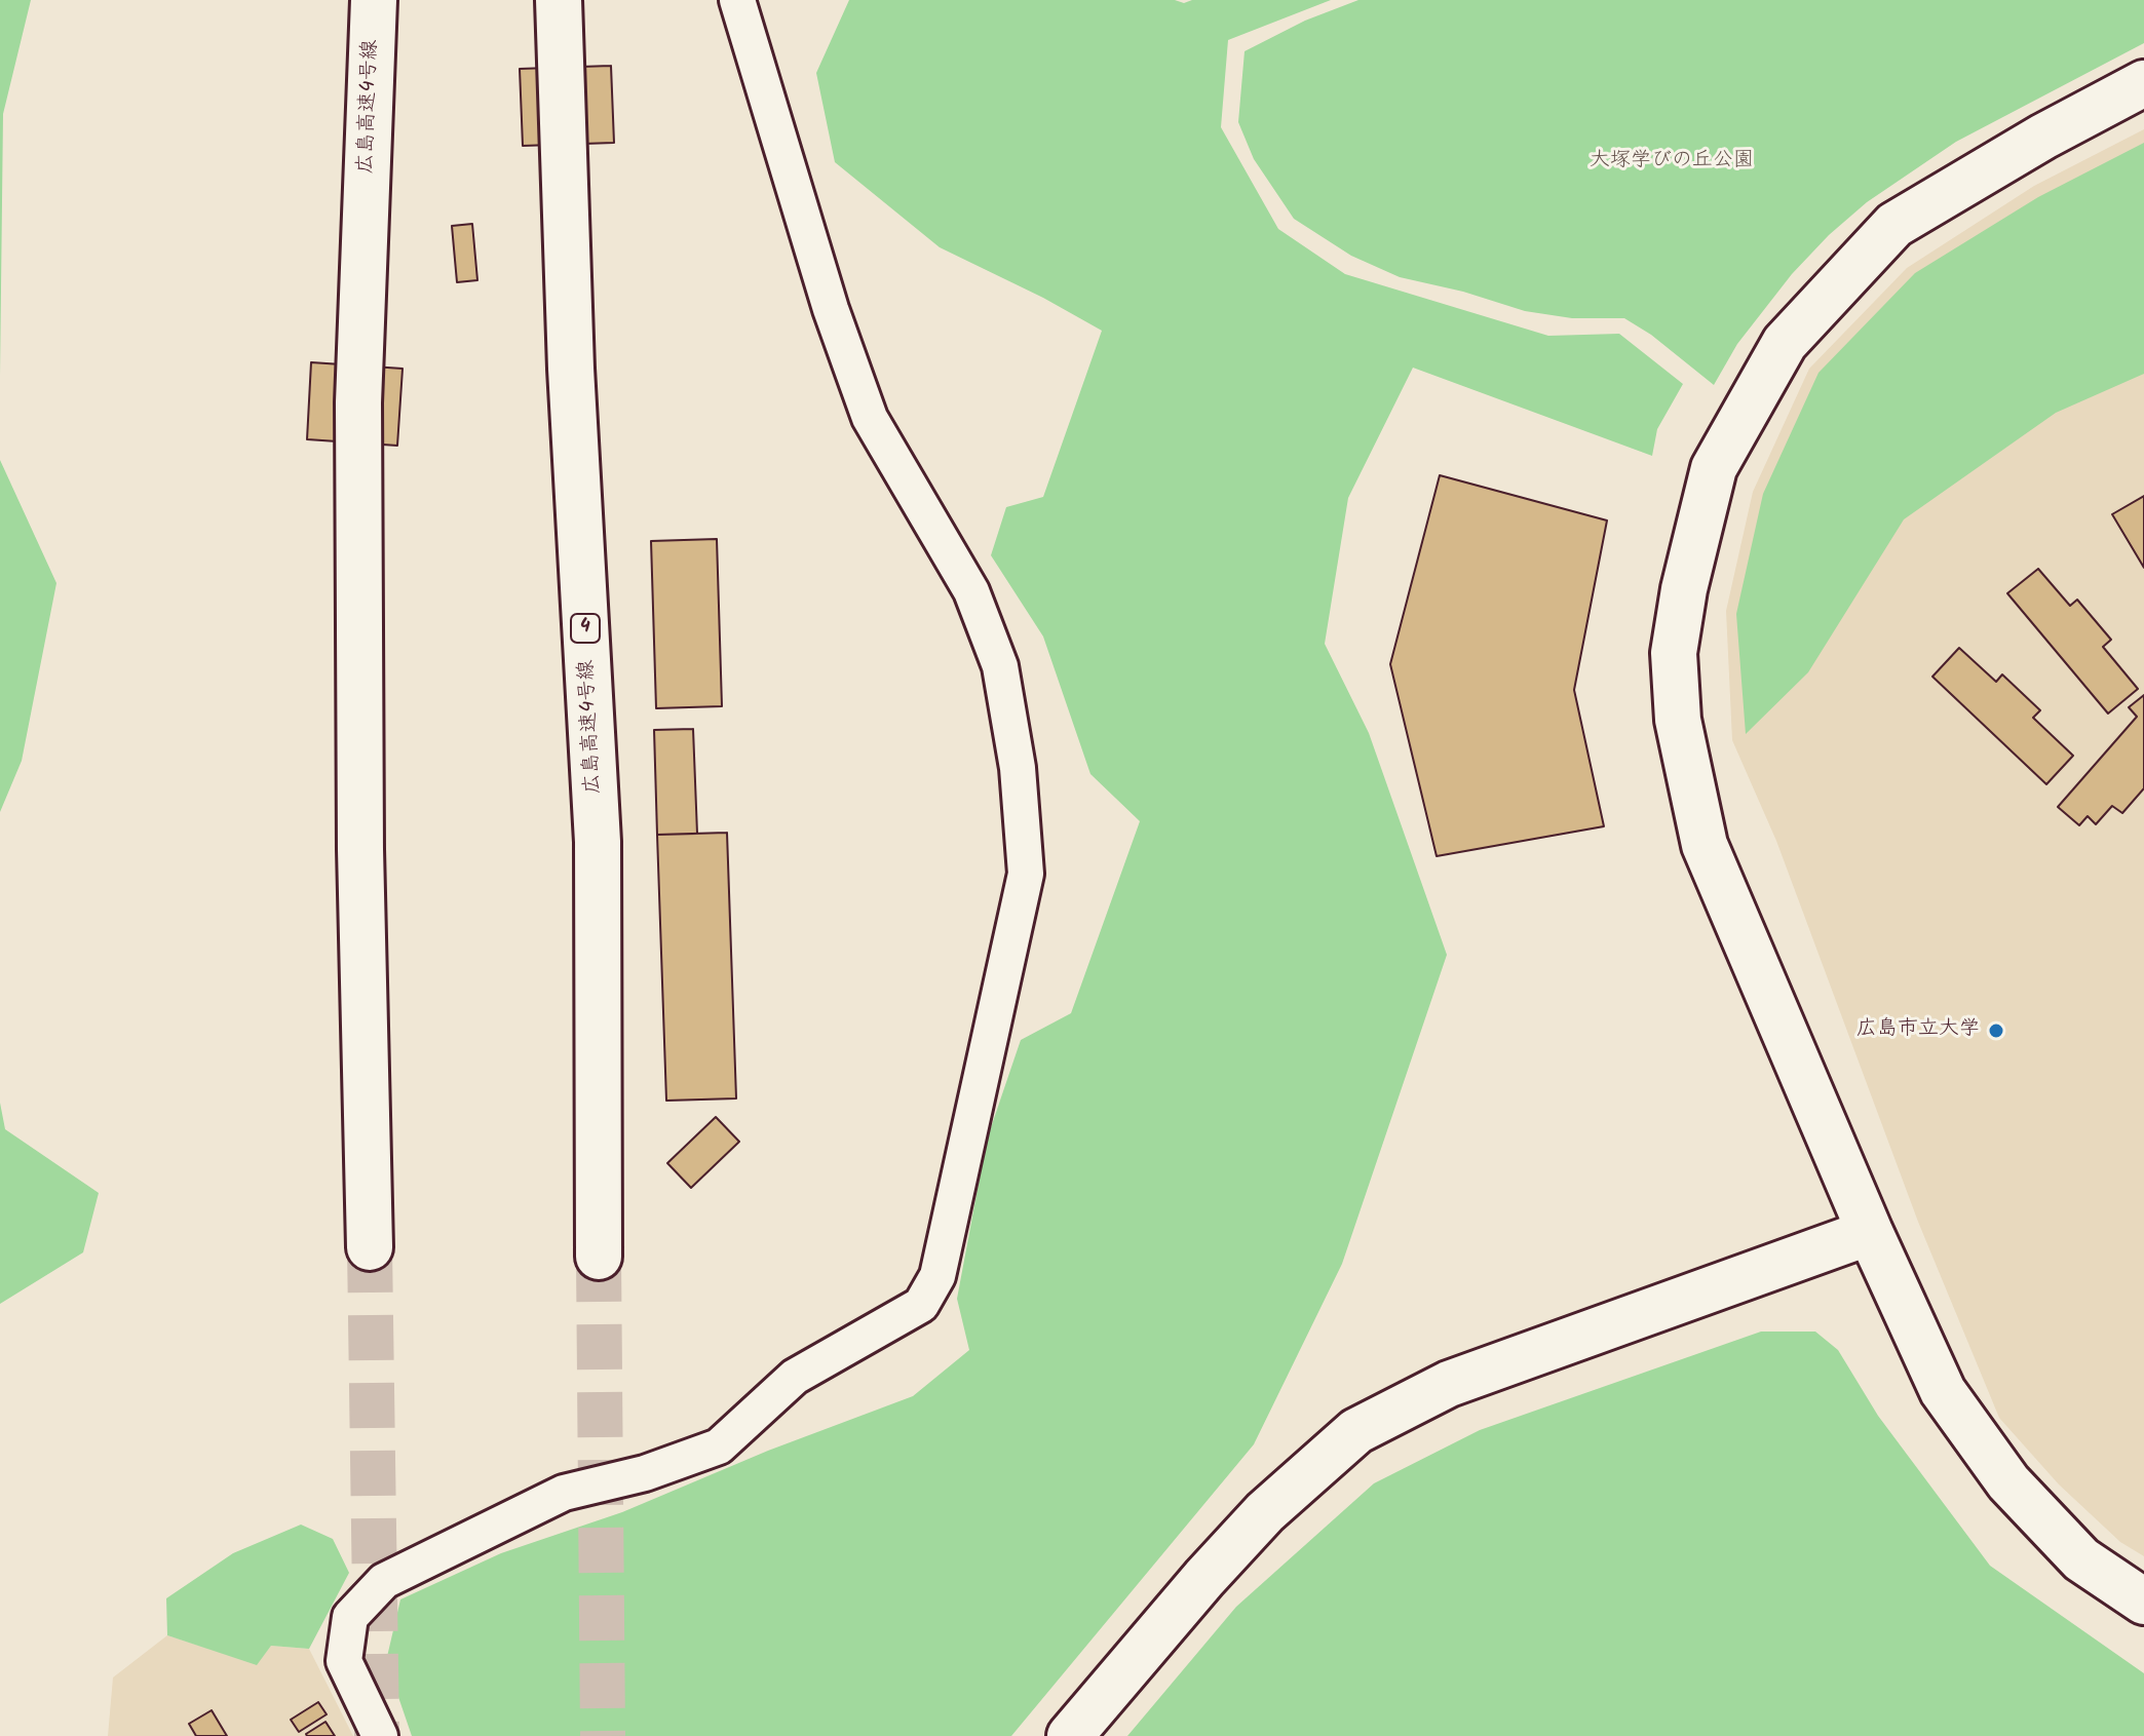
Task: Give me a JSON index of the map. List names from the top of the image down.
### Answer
{
  "streets": {
    "main road": ["広島高速4号線", "4"]
  },
  "parks": ["大塚学びの丘公園"],
  "places": ["広島市立大学"]
}
